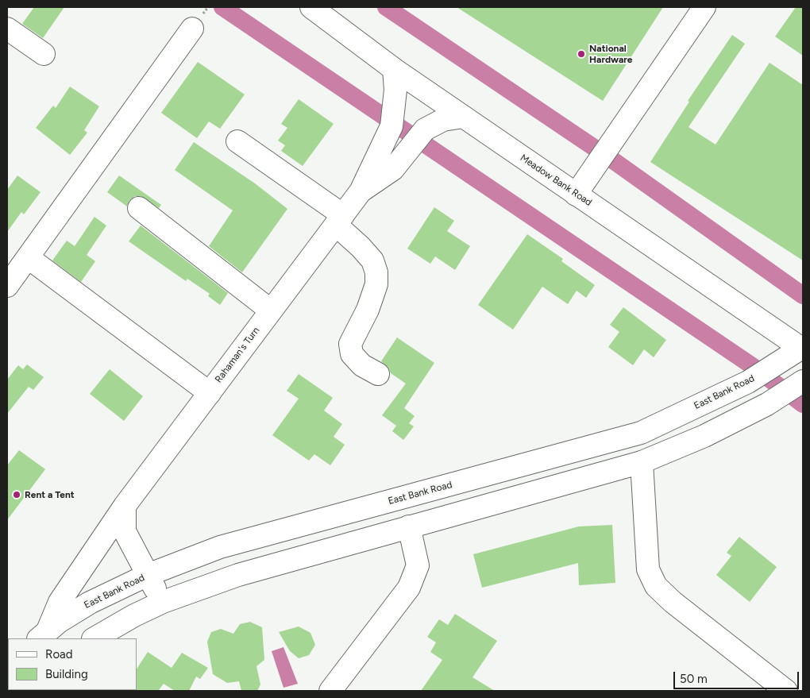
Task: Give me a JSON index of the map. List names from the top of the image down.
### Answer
{
  "streets": {
    "main road": ["Meadow Bank Road", "Rahaman's Turn", "East Bank Road"]
  },
  "crossings": [
    ["Meadow Bank Road", "Rahaman's Turn"],
    ["Meadow Bank Road", "East Bank Road"],
    ["Rahaman's Turn", "East Bank Road"]
  ],
  "places": ["National Hardware", "Rent a Tent"],
  "legend": ["Road", "Building"],
  "scale_bar": "50 m"
}
